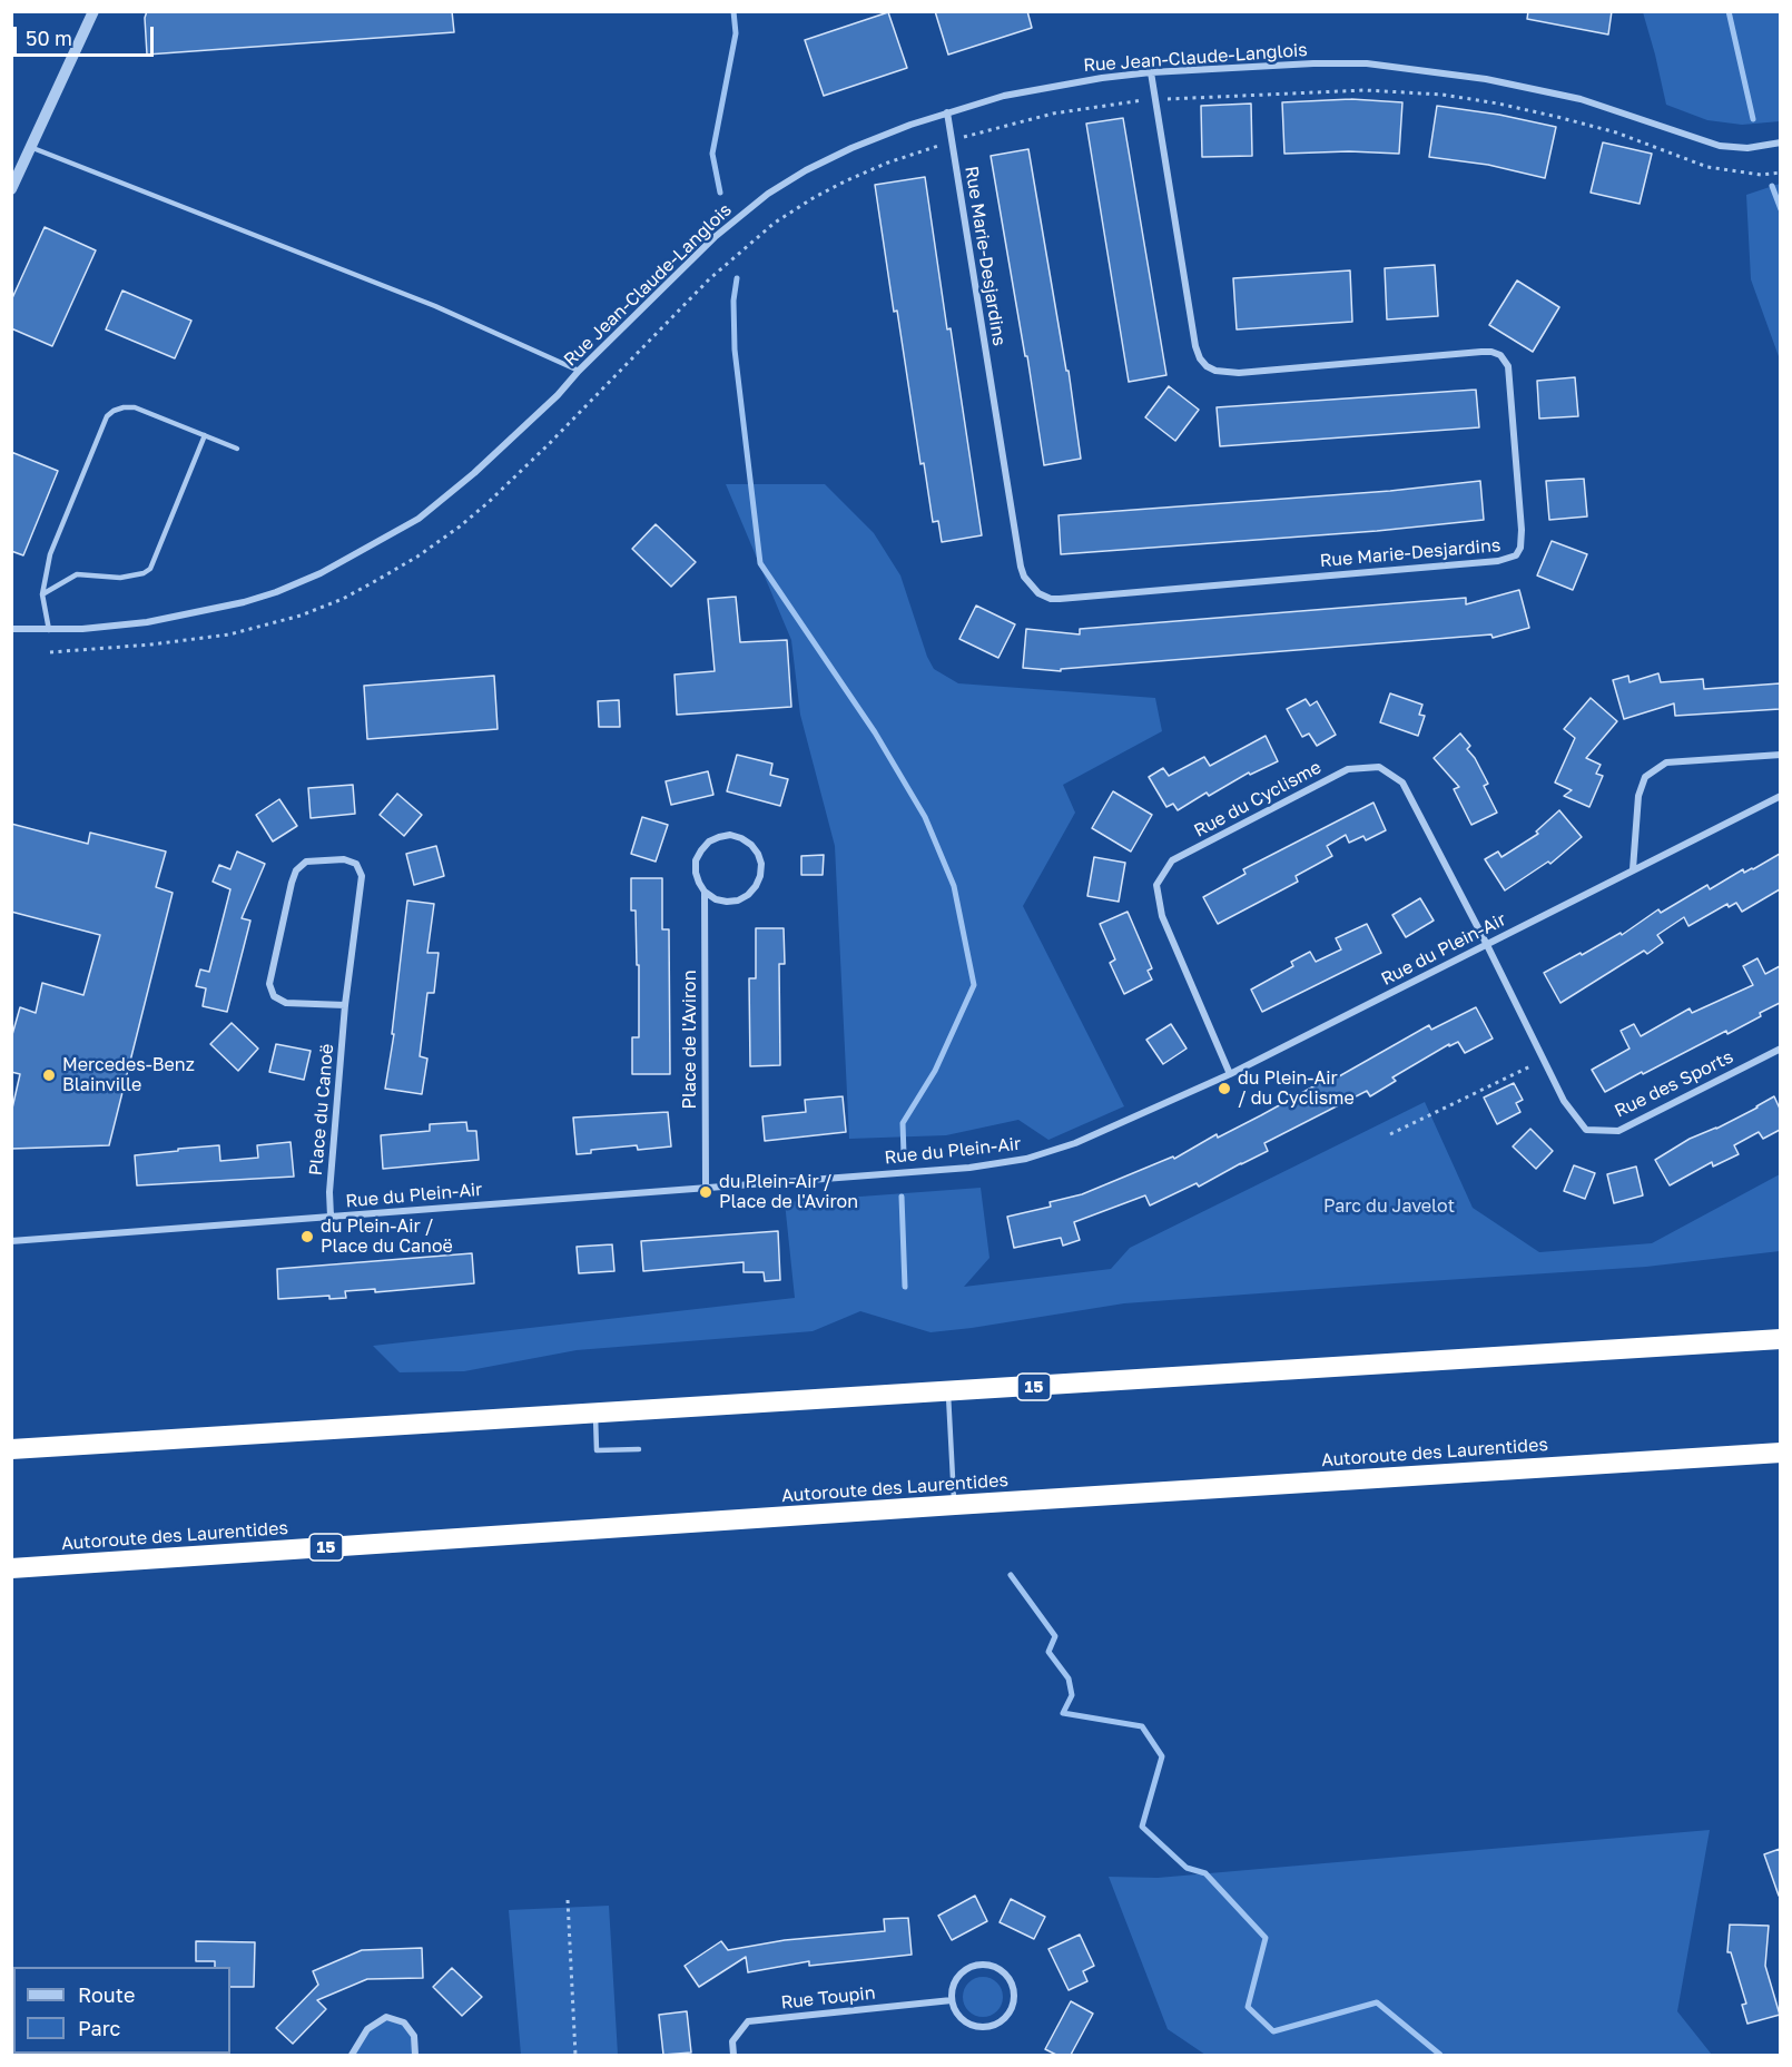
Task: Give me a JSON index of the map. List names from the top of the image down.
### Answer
{
  "streets": {
    "highway": ["15", "Autoroute des Laurentides"],
    "street": [
      "Rue Jean-Claude-Langlois",
      "Rue Marie-Desjardins",
      "Rue du Cyclisme",
      "Rue du Plein-Air",
      "Place de l'Aviron",
      "Rue des Sports",
      "Place du Canoë",
      "Rue Toupin"
    ]
  },
  "crossings": [
    ["Rue Jean-Claude-Langlois", "Rue Marie-Desjardins"],
    ["Rue du Cyclisme", "Rue du Plein-Air"],
    ["Rue du Cyclisme", "Rue des Sports"],
    ["Rue du Plein-Air", "Place de l'Aviron"],
    ["Rue du Plein-Air", "Rue des Sports"],
    ["Rue du Plein-Air", "Place du Canoë"]
  ],
  "parks": ["Parc du Javelot"],
  "places": [
    "Mercedes-Benz Blainville",
    "du Plein-Air / du Cyclisme",
    "du Plein-Air / Place de l'Aviron",
    "du Plein-Air / Place du Canoë"
  ],
  "legend": ["Route", "Parc"],
  "scale_bar": "50 m"
}
